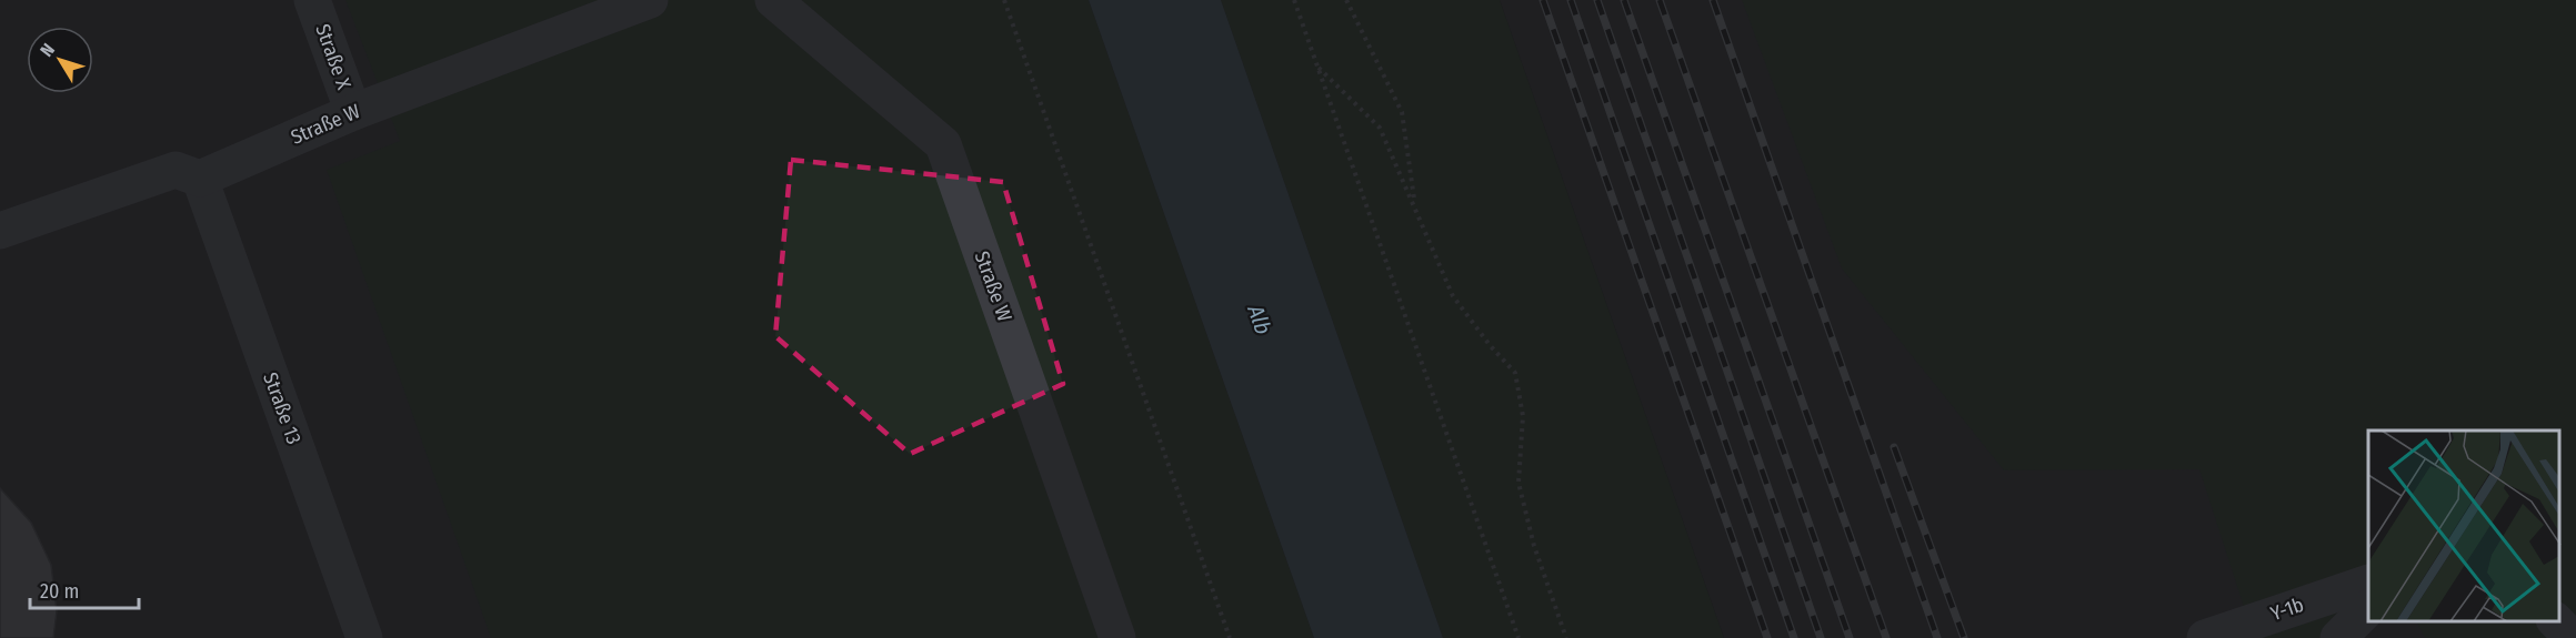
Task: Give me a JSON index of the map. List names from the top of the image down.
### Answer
{
  "streets": {
    "street": [
      "Straße X",
      "Straße W",
      "Straße 13",
      "Y-1b"
    ]
  },
  "crossings": [
    ["Straße X", "Straße W"],
    ["Straße W", "Straße 13"]
  ],
  "water": ["Alb"],
  "scale_bar": "20 m",
  "north": "top left"
}
